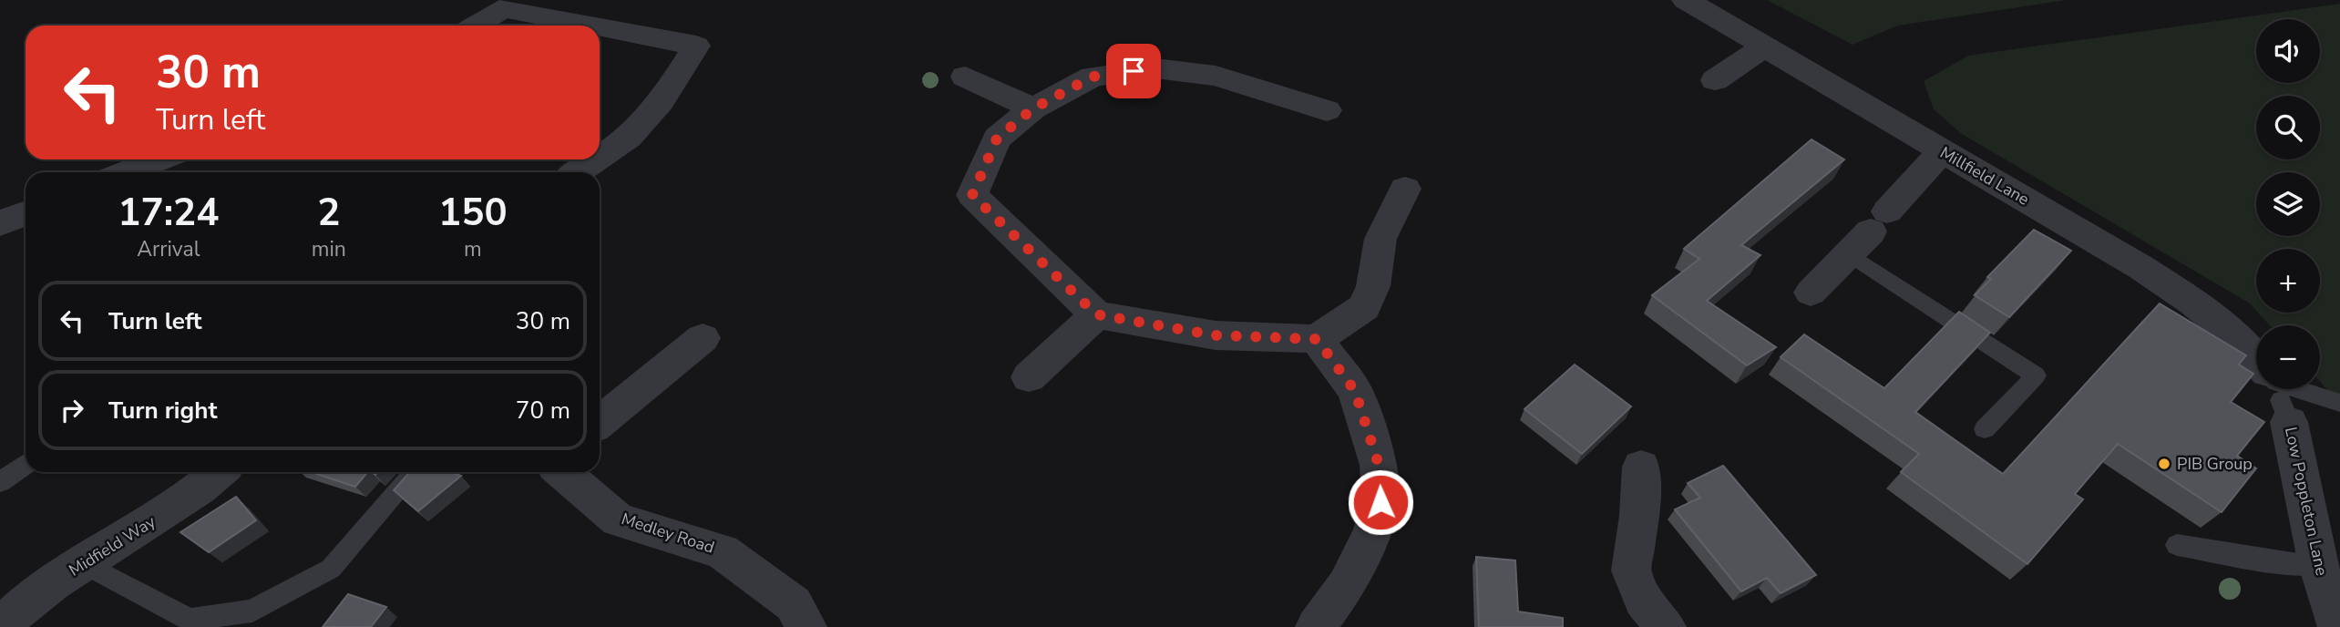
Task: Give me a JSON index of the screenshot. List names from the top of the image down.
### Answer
{
  "streets": {
    "street": [
      "Millfield Lane",
      "Low Poppleton Lane",
      "Medley Road",
      "Midfield Way"
    ]
  },
  "crossings": [
    ["Millfield Lane", "Low Poppleton Lane"]
  ],
  "places": ["PIB Group"],
  "page": {
    "map_buttons": ["+", "−"],
    "turn": ["30 m", "Turn left"],
    "eta": [
      "17:24",
      "Arrival",
      "2",
      "min",
      "150",
      "m"
    ],
    "list": [
      {
        "name": "Turn left",
        "value": "30 m"
      },
      {
        "name": "Turn right",
        "value": "70 m"
      }
    ]
  }
}
